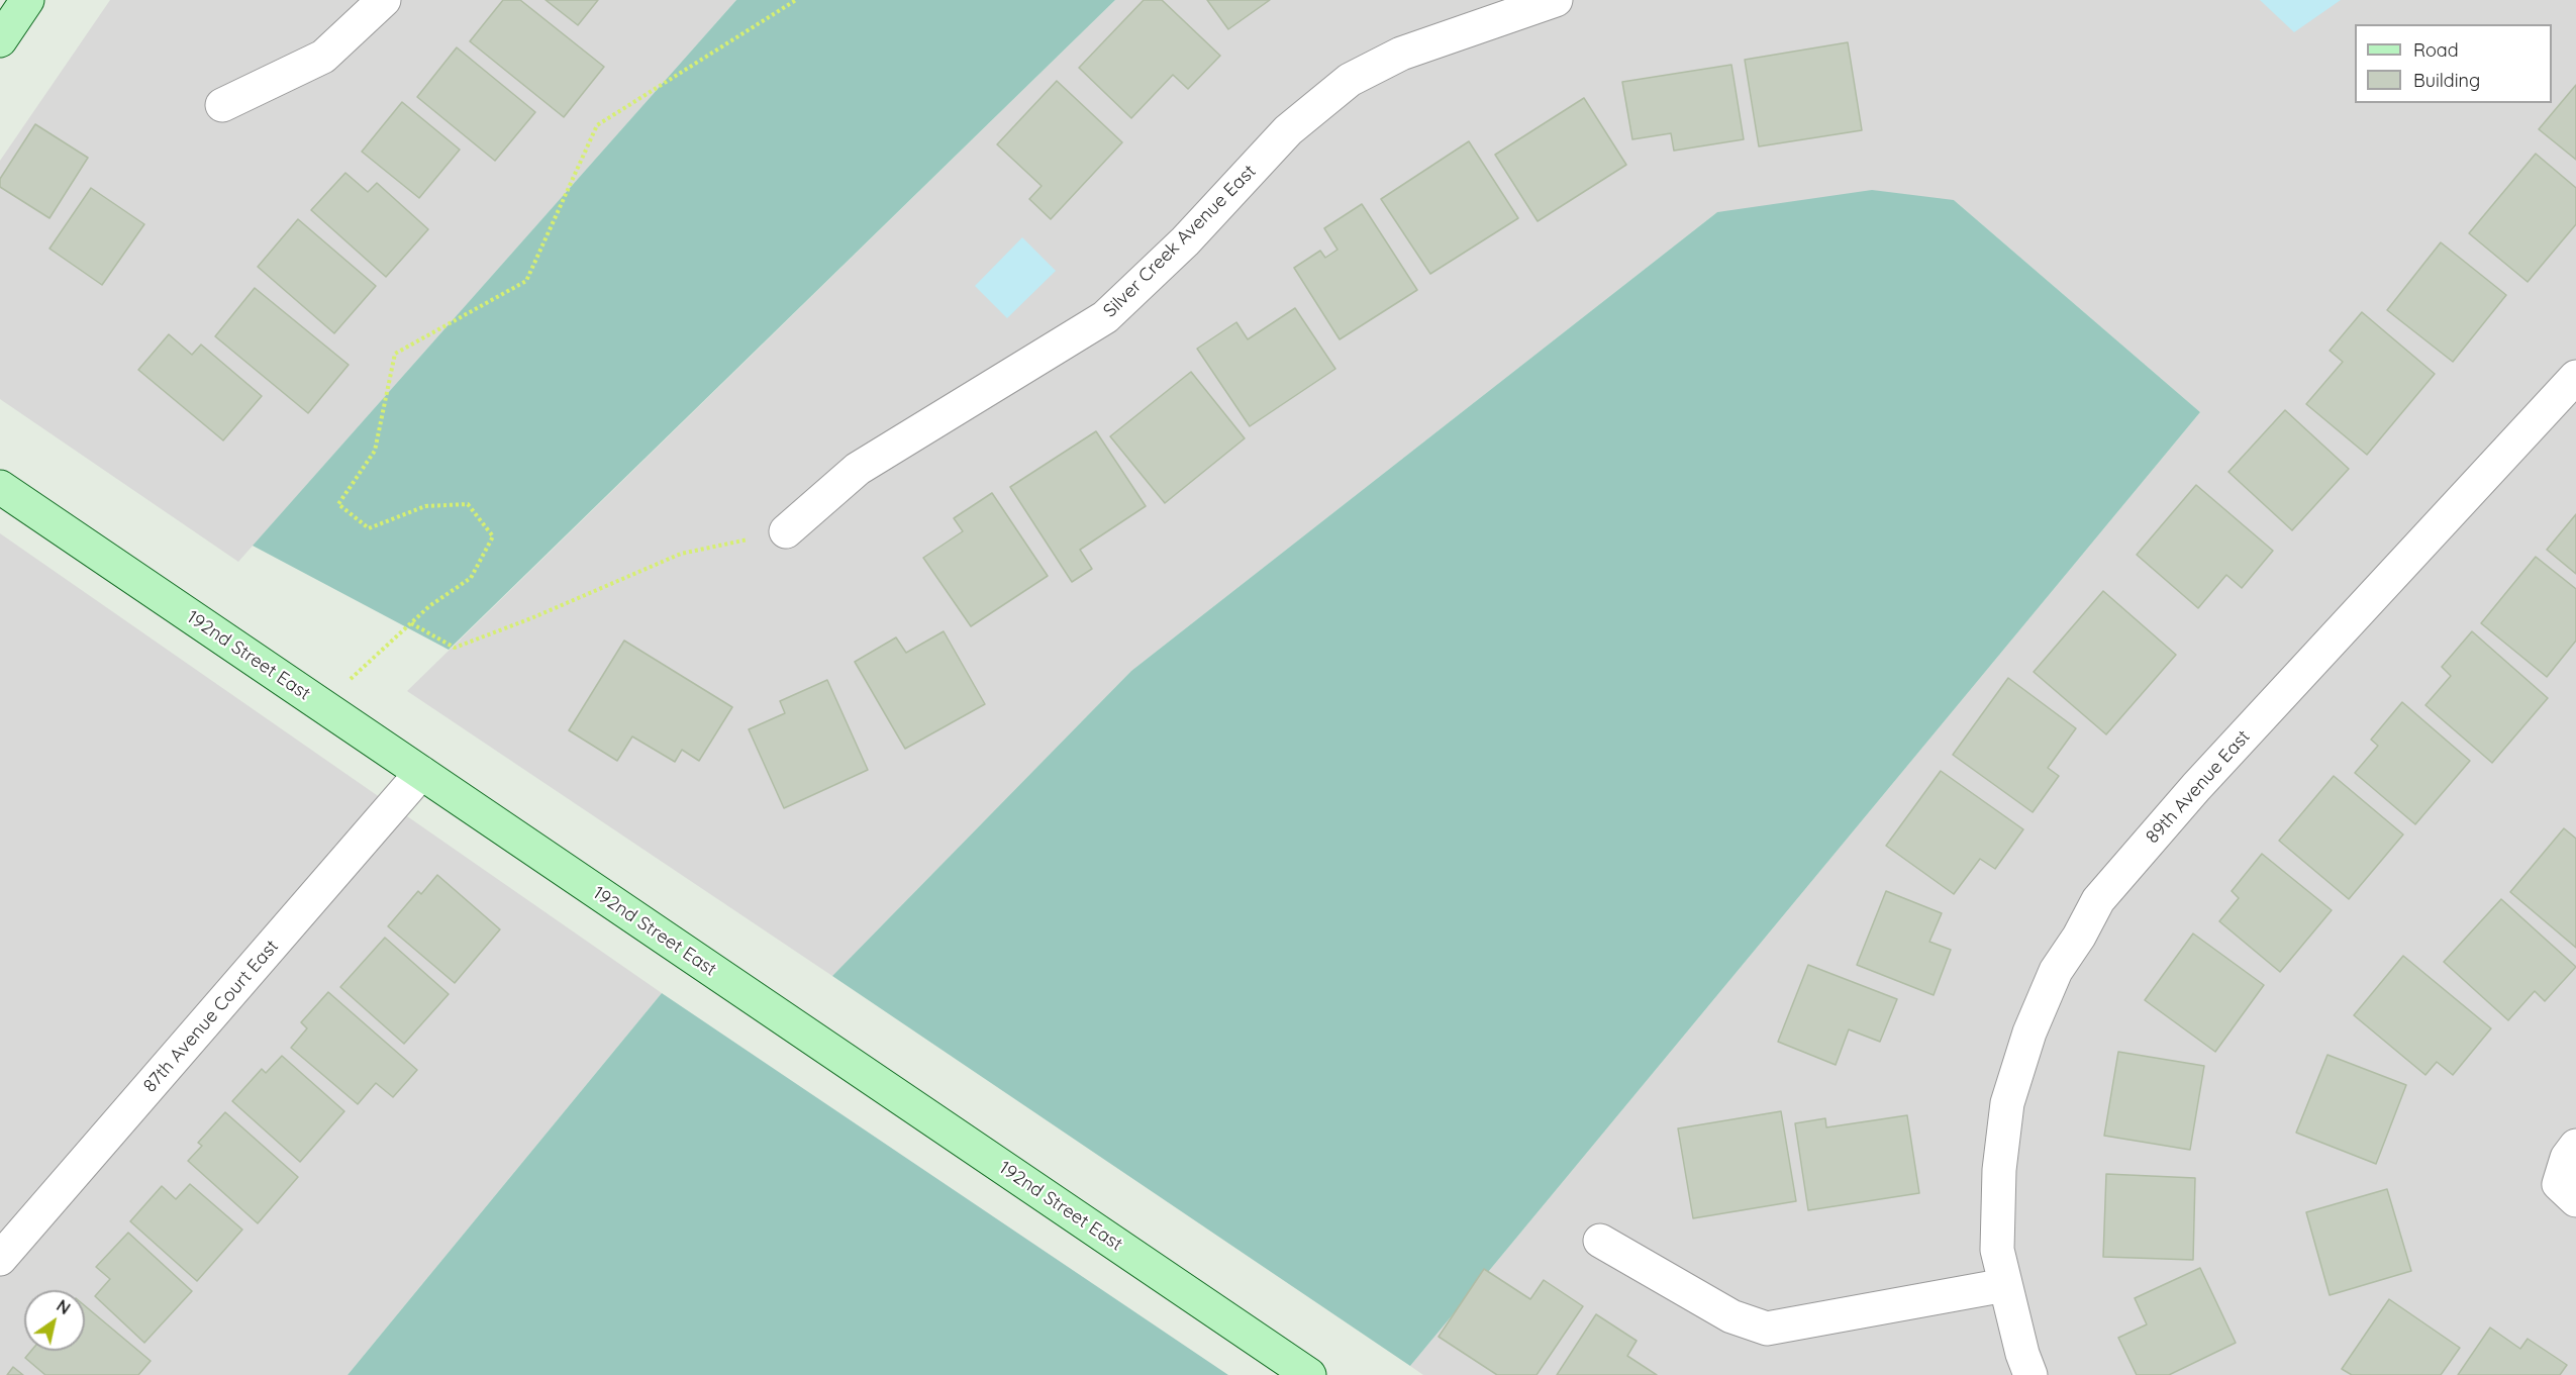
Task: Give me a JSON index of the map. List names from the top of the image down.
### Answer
{
  "streets": {
    "street": [
      "Silver Creek Avenue East",
      "192nd Street East",
      "89th Avenue East",
      "87th Avenue Court East"
    ]
  },
  "crossings": [
    ["192nd Street East", "87th Avenue Court East"]
  ],
  "legend": ["Road", "Building"],
  "north": "top right"
}
